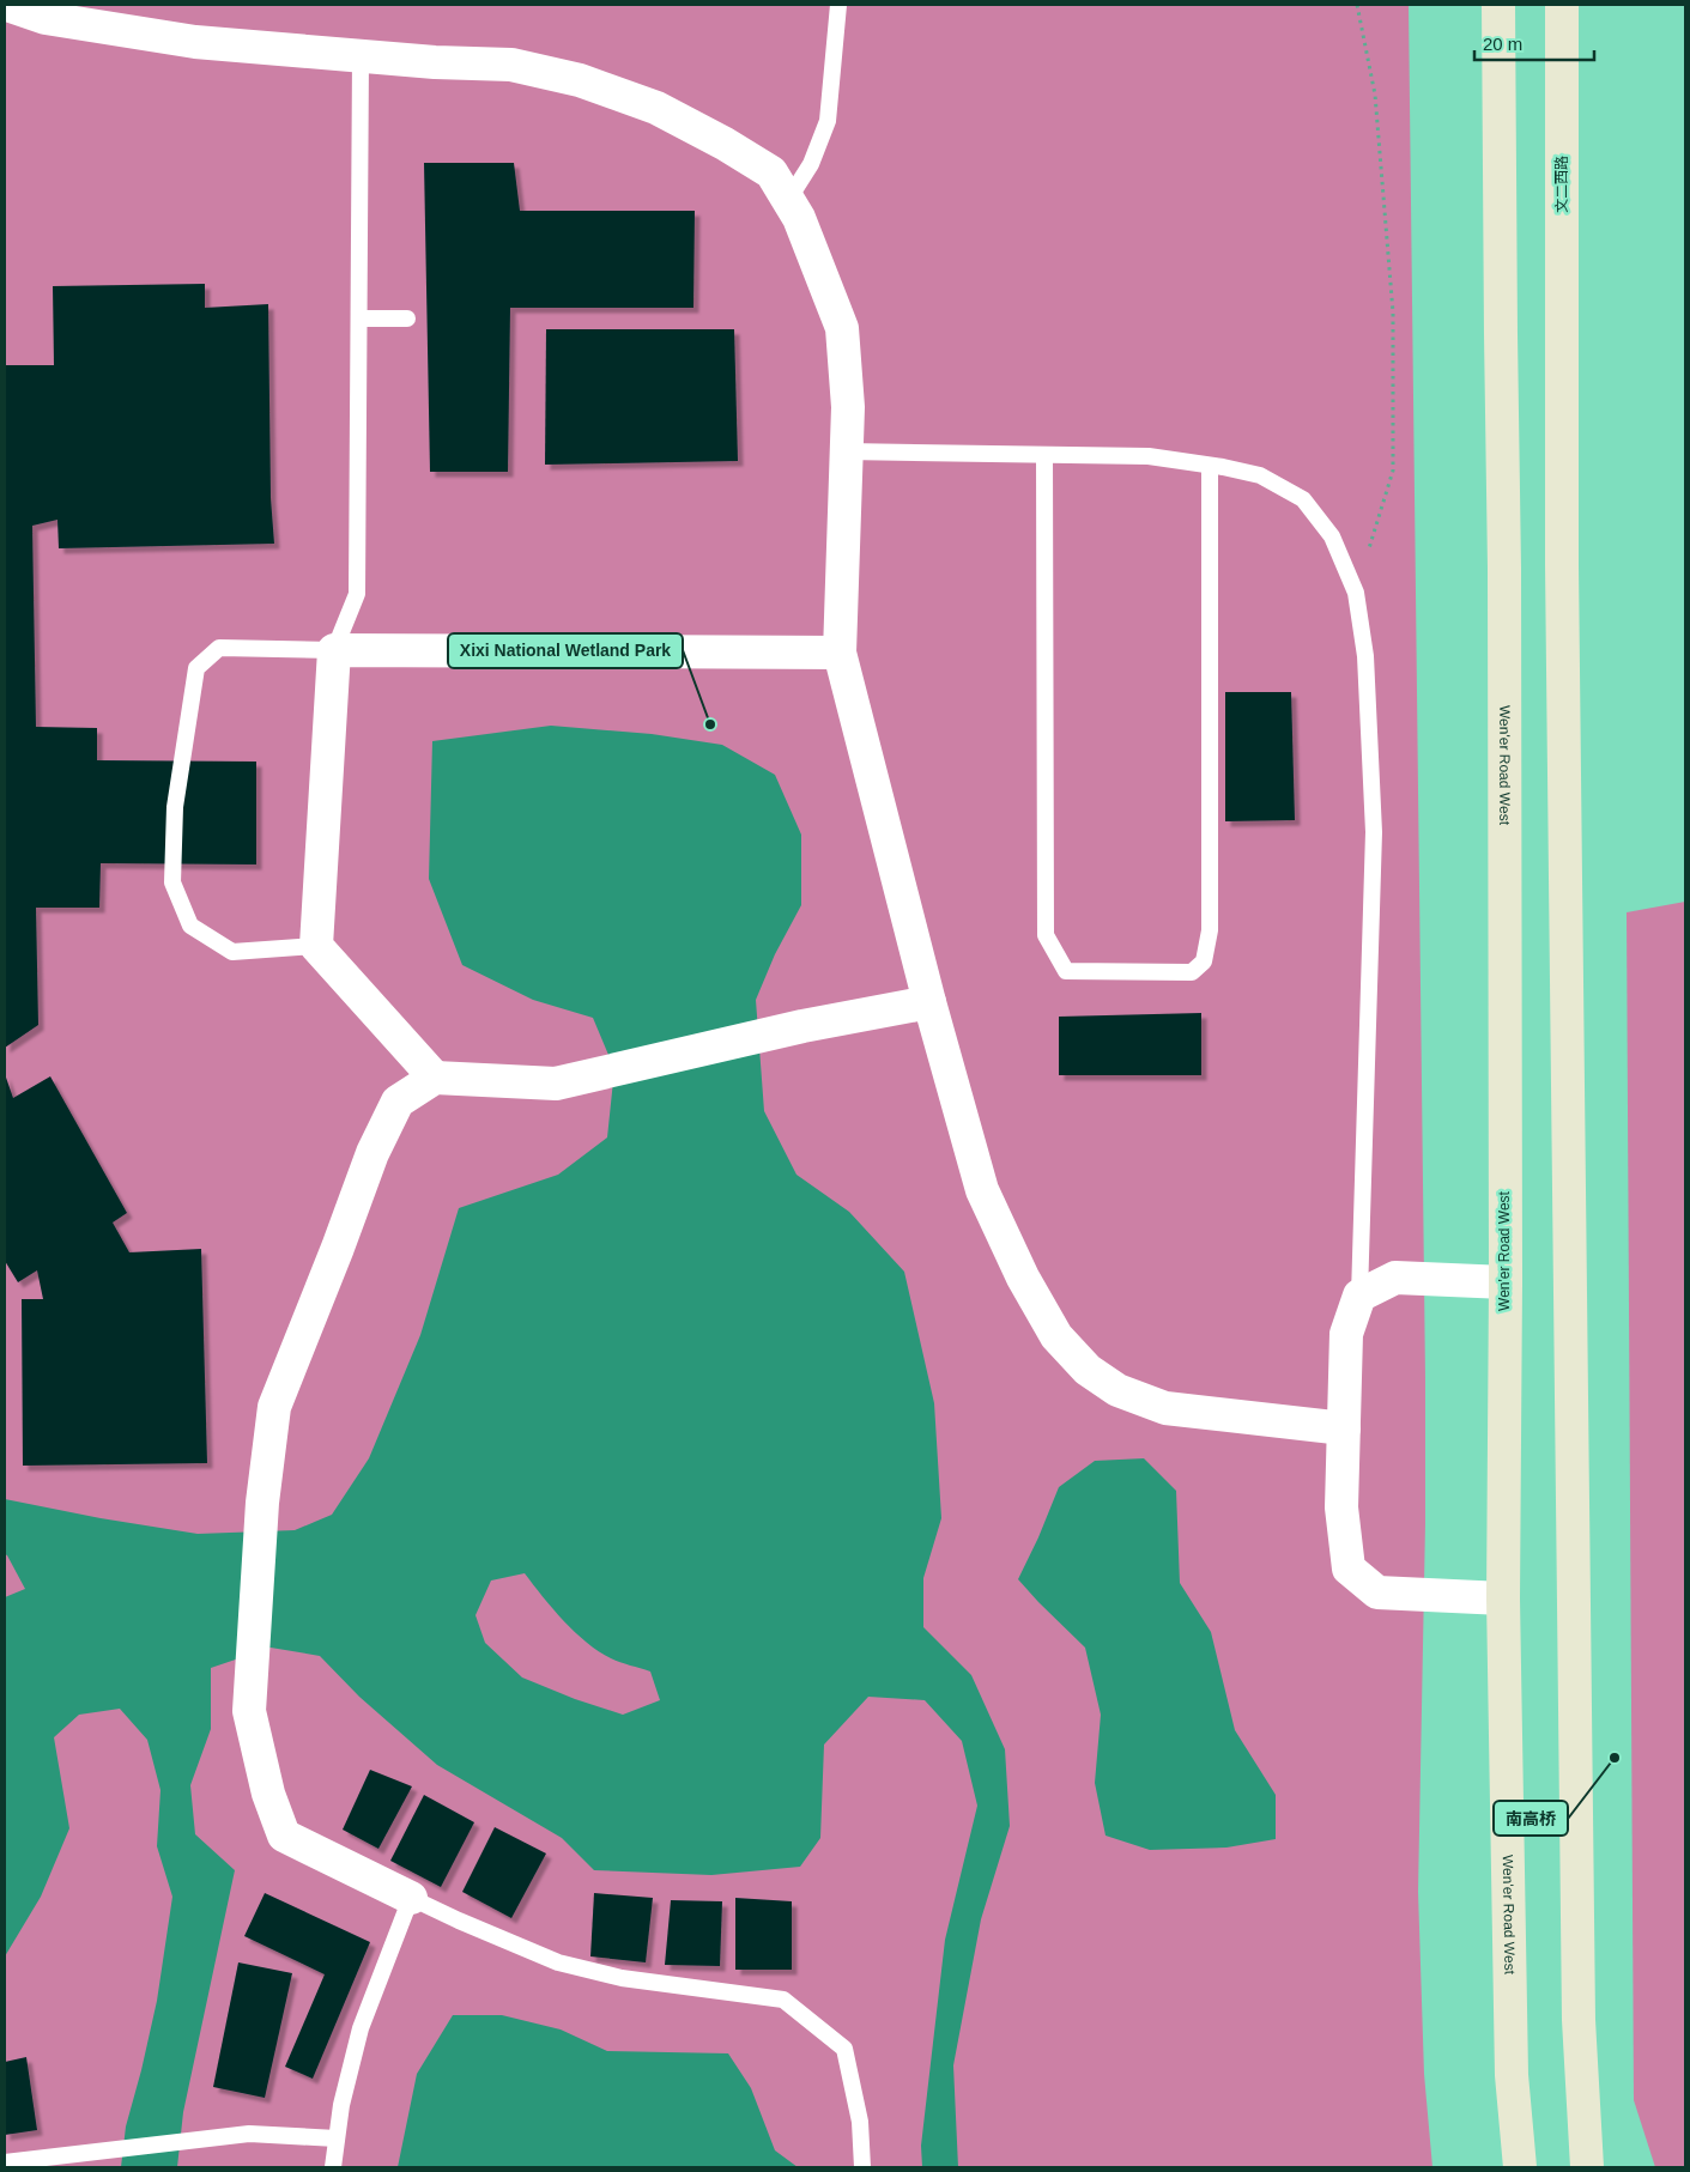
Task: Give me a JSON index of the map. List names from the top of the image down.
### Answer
{
  "streets": {
    "main road": ["文二西路", "Wen'er Road West"]
  },
  "places": ["Xixi National Wetland Park", "南高桥"],
  "scale_bar": "20 m"
}
